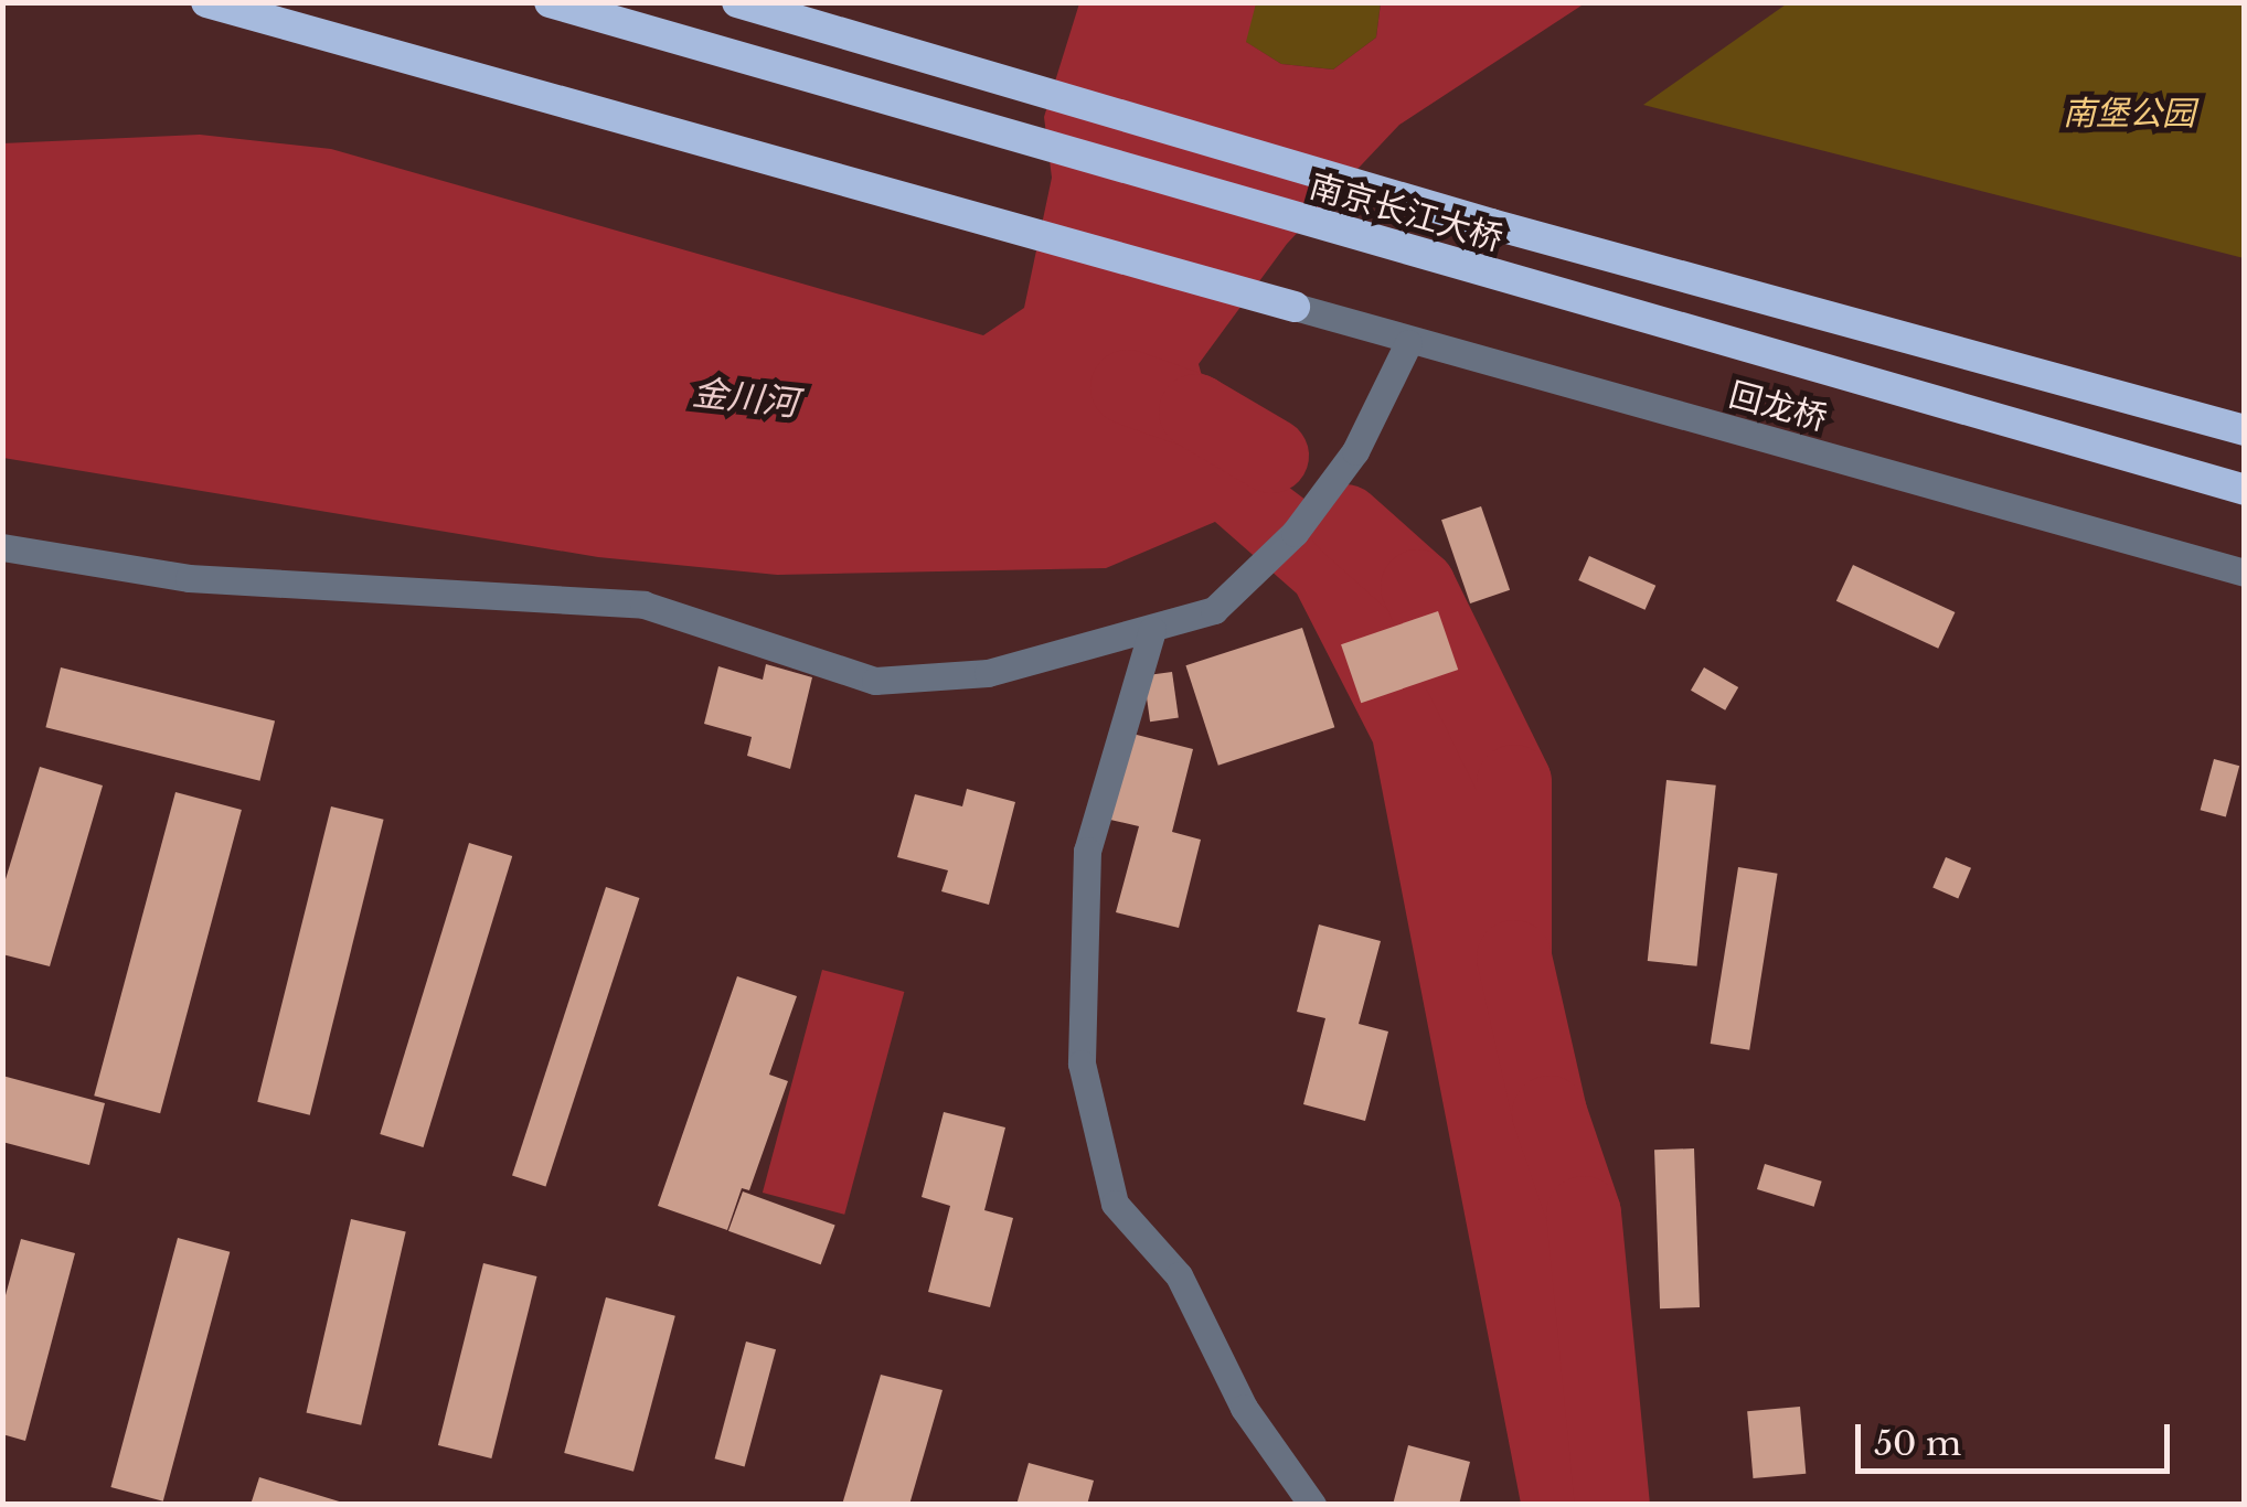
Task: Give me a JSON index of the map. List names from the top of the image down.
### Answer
{
  "streets": {
    "highway": ["南京长江大桥"],
    "street": ["回龙桥"]
  },
  "water": ["金川河"],
  "parks": ["南堡公园"],
  "scale_bar": "50 m"
}
